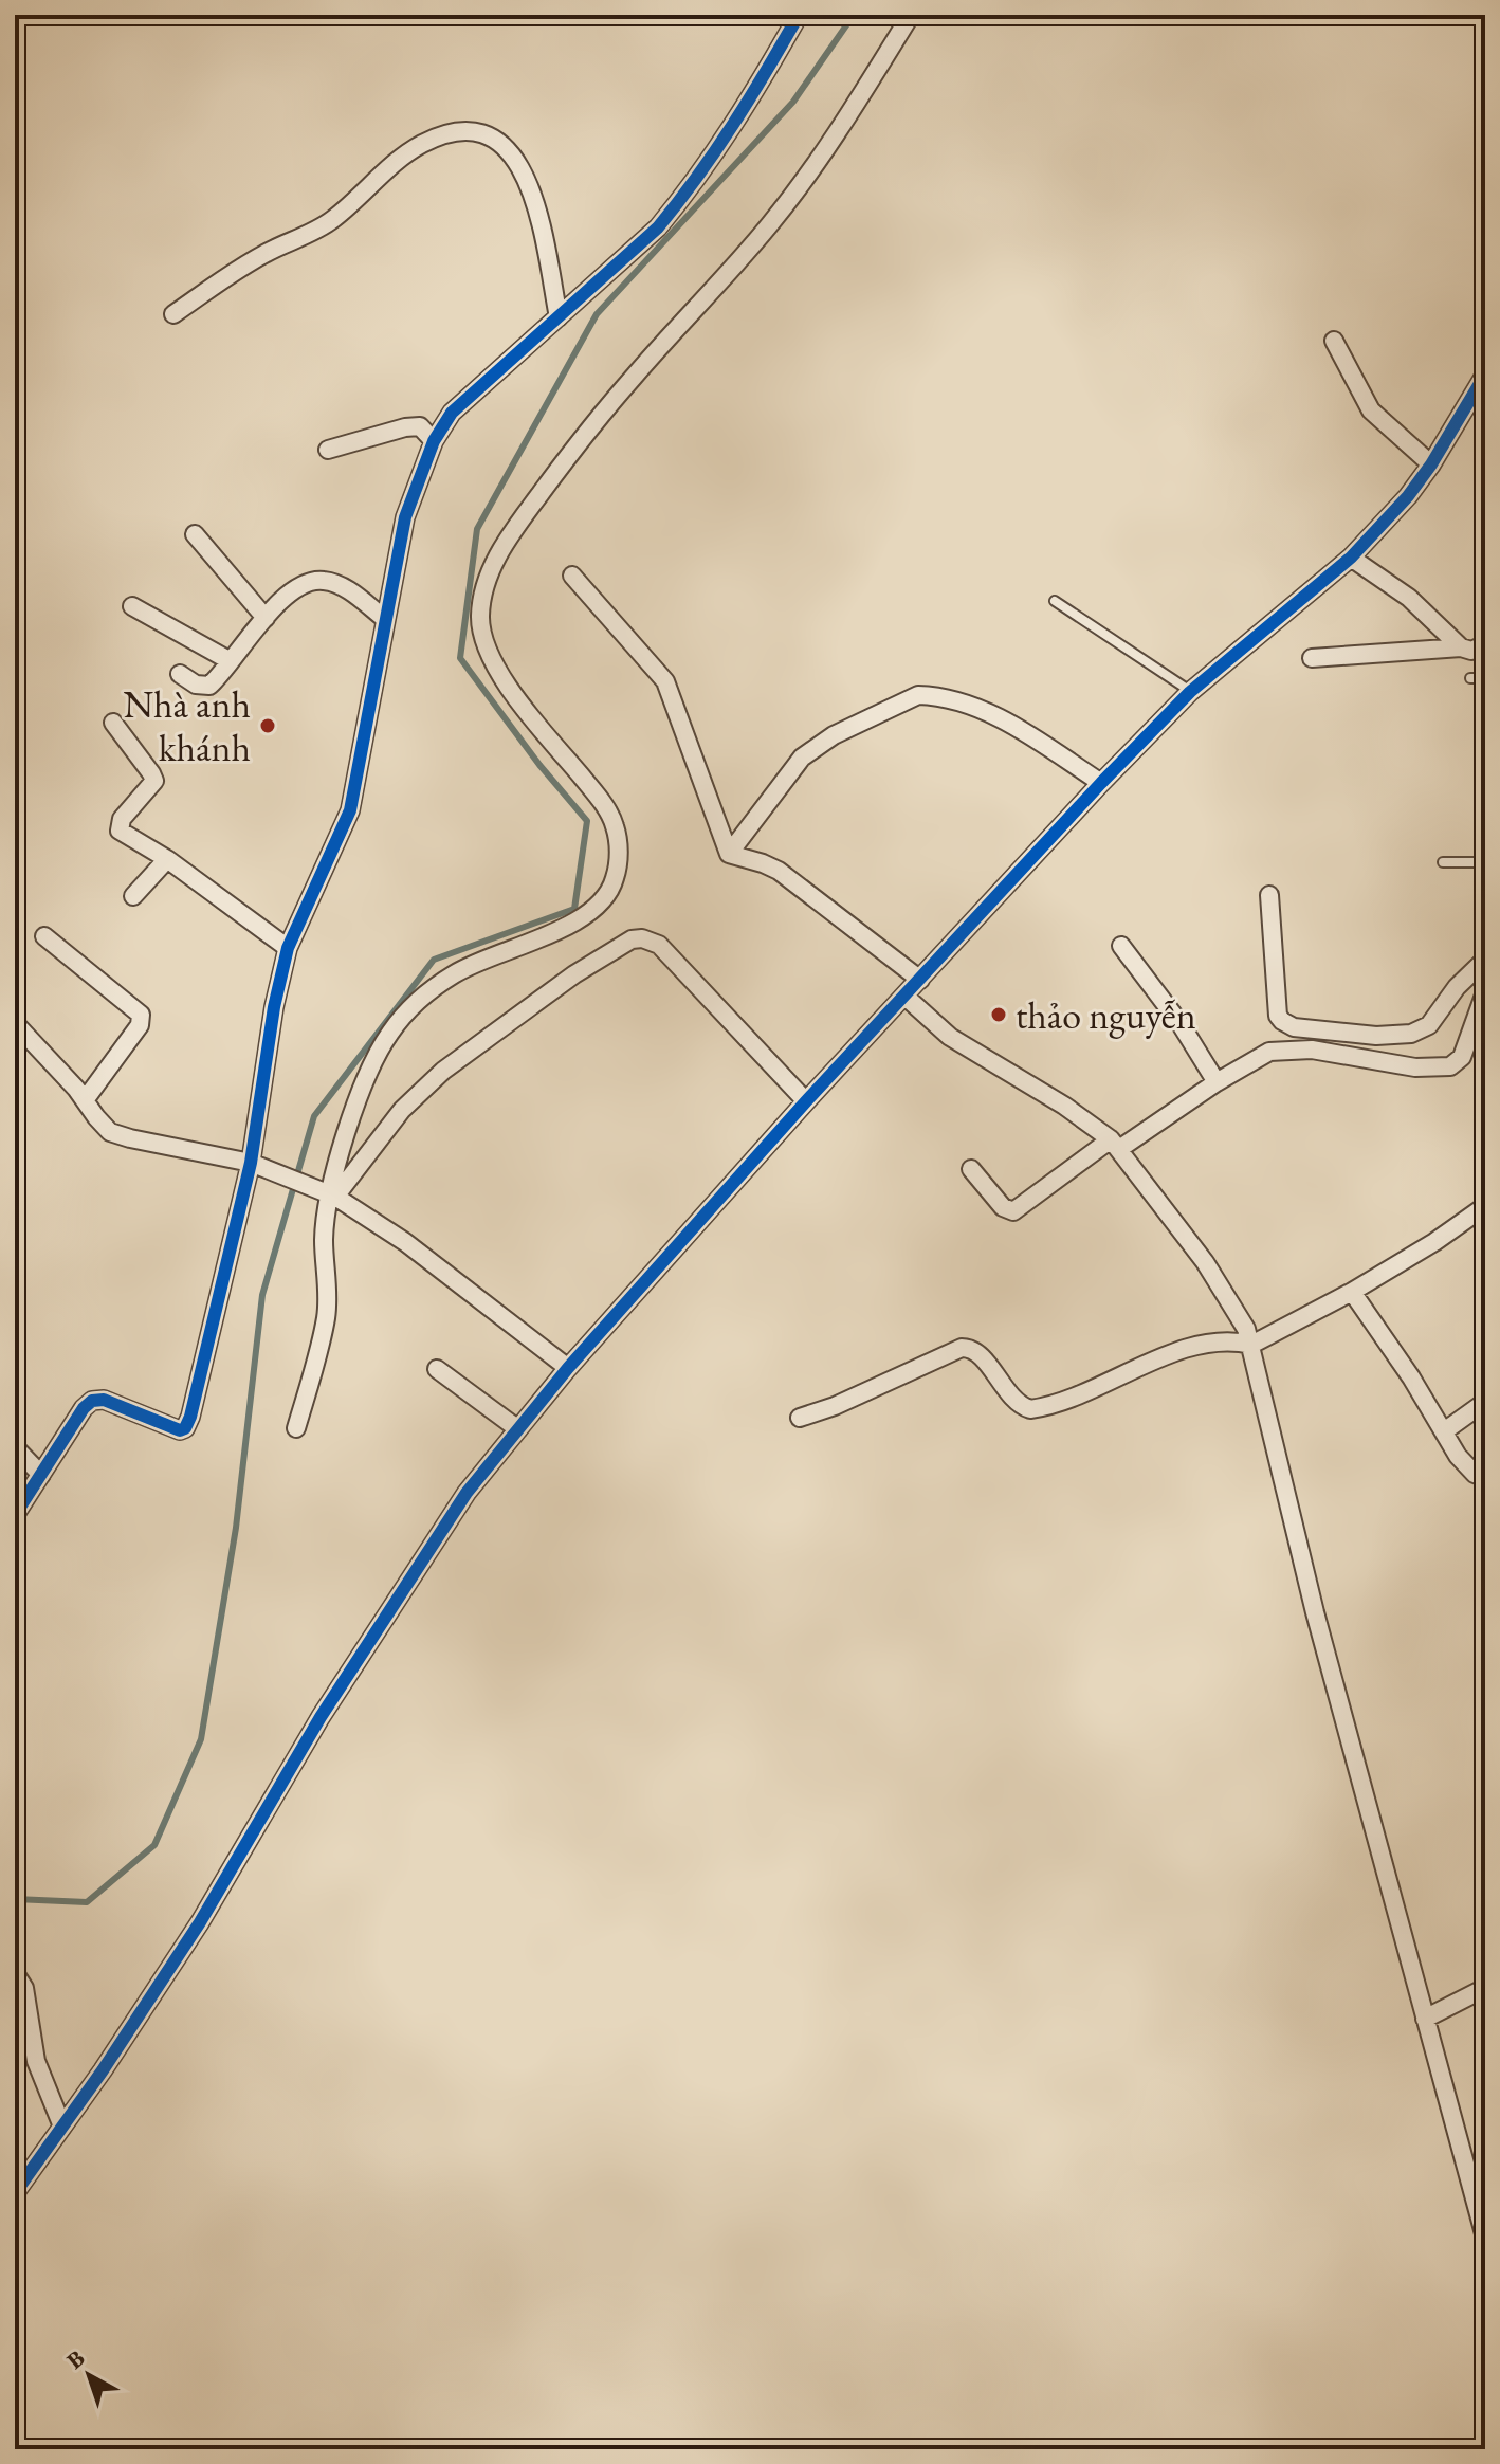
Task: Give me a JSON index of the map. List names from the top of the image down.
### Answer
{
  "places": ["Nhà anh khánh", "thảo nguyễn"],
  "north": "top left"
}
